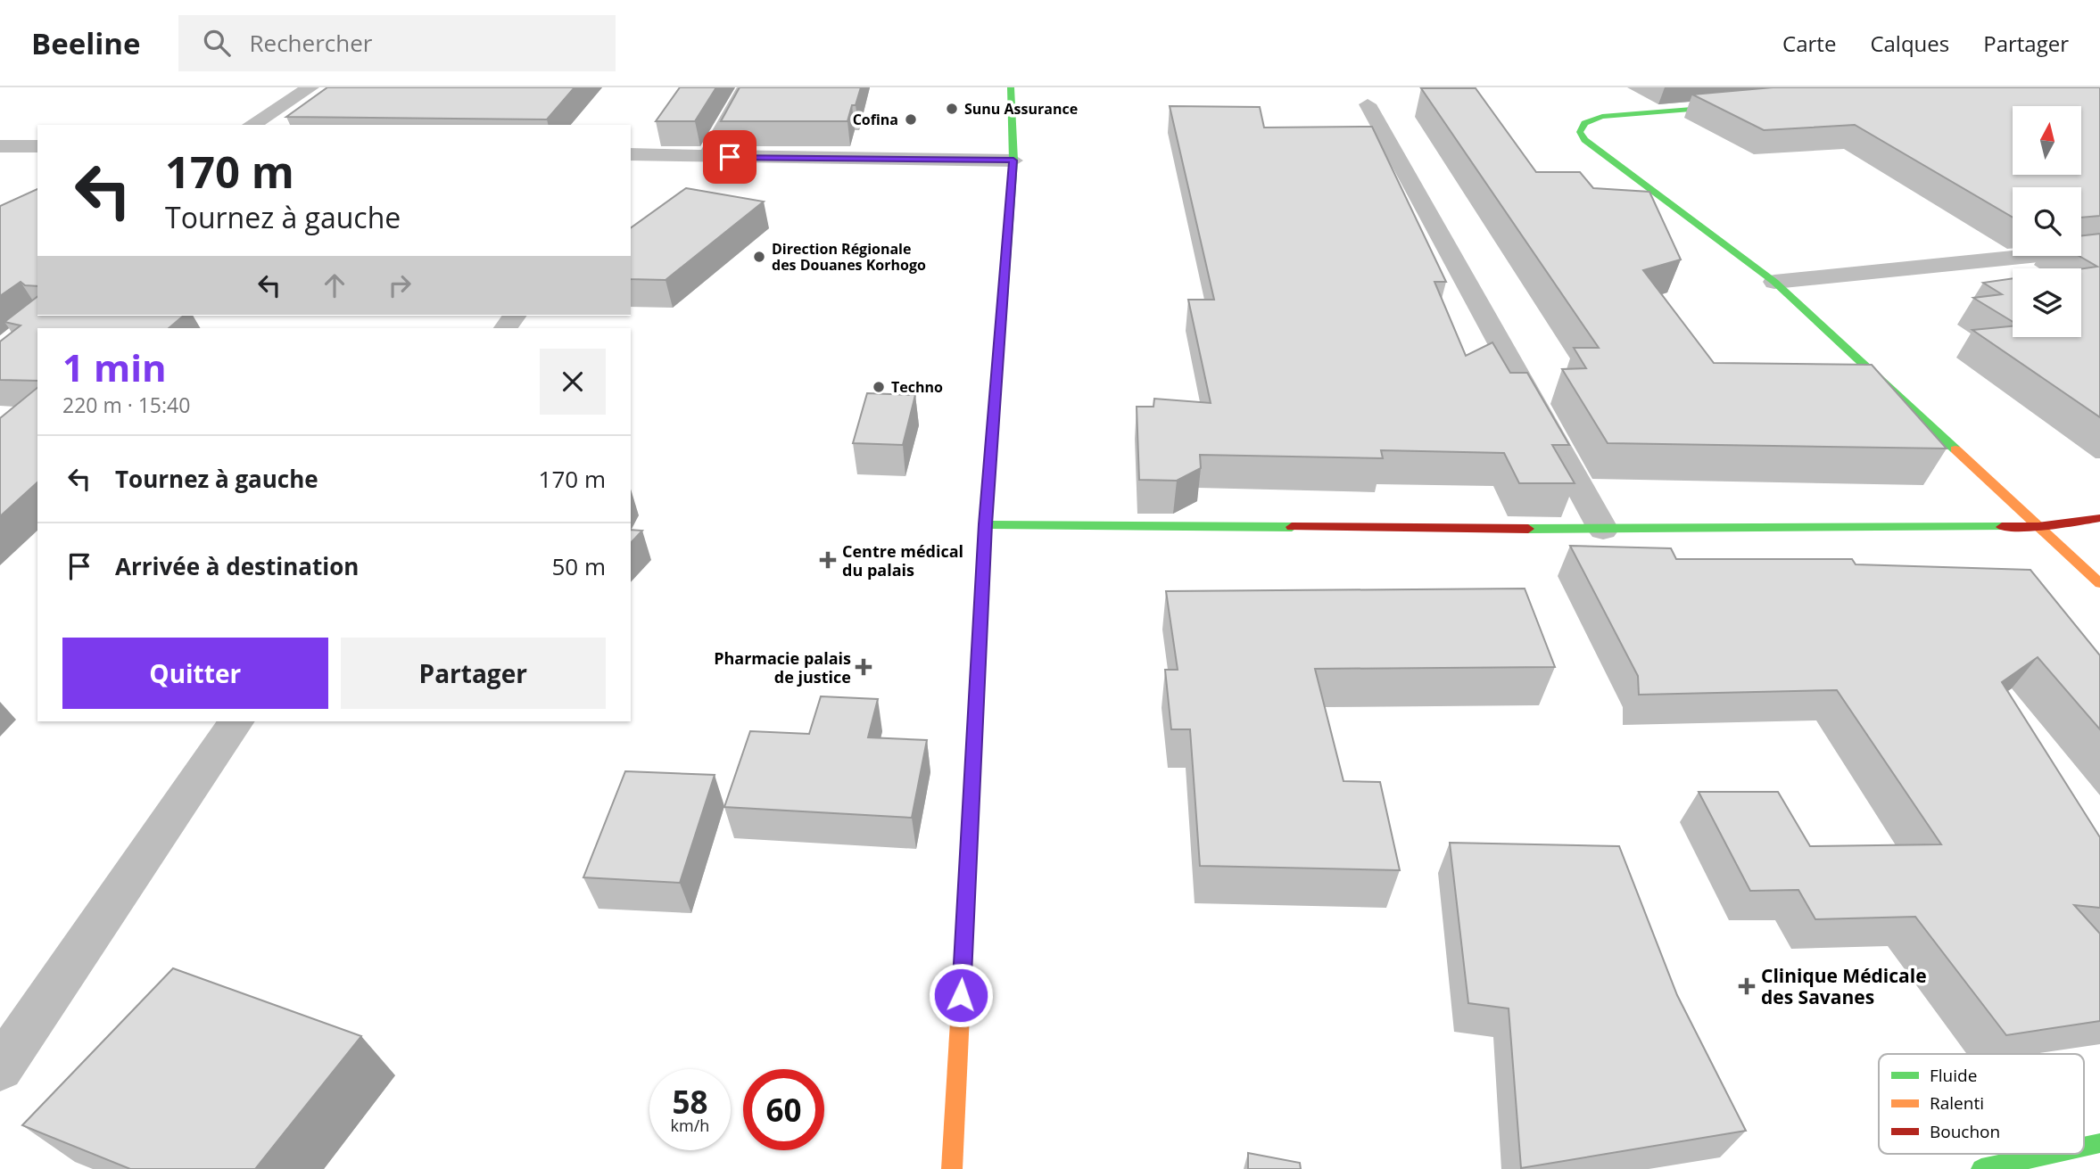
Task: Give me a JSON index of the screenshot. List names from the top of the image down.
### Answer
{
  "places": {
    "other": [
      "Sunu Assurance",
      "Cofina",
      "Direction Régionale des Douanes Korhogo",
      "Techno"
    ],
    "health": ["Centre médical du palais", "Pharmacie palais de justice", "Clinique Médicale des Savanes"]
  },
  "legend": ["Fluide", "Ralenti", "Bouchon"],
  "north": "top",
  "page": {
    "header": "Beeline",
    "search": "Rechercher",
    "nav": ["Carte", "Calques", "Partager"],
    "turn": ["170 m", "Tournez à gauche"],
    "heading": ["1 min", "220 m · 15:40"],
    "list": [
      {
        "name": "Tournez à gauche",
        "value": "170 m"
      },
      {
        "name": "Arrivée à destination",
        "value": "50 m"
      }
    ],
    "buttons": ["Quitter", "Partager"],
    "speed": "58 km/h",
    "limit": "60"
  }
}
